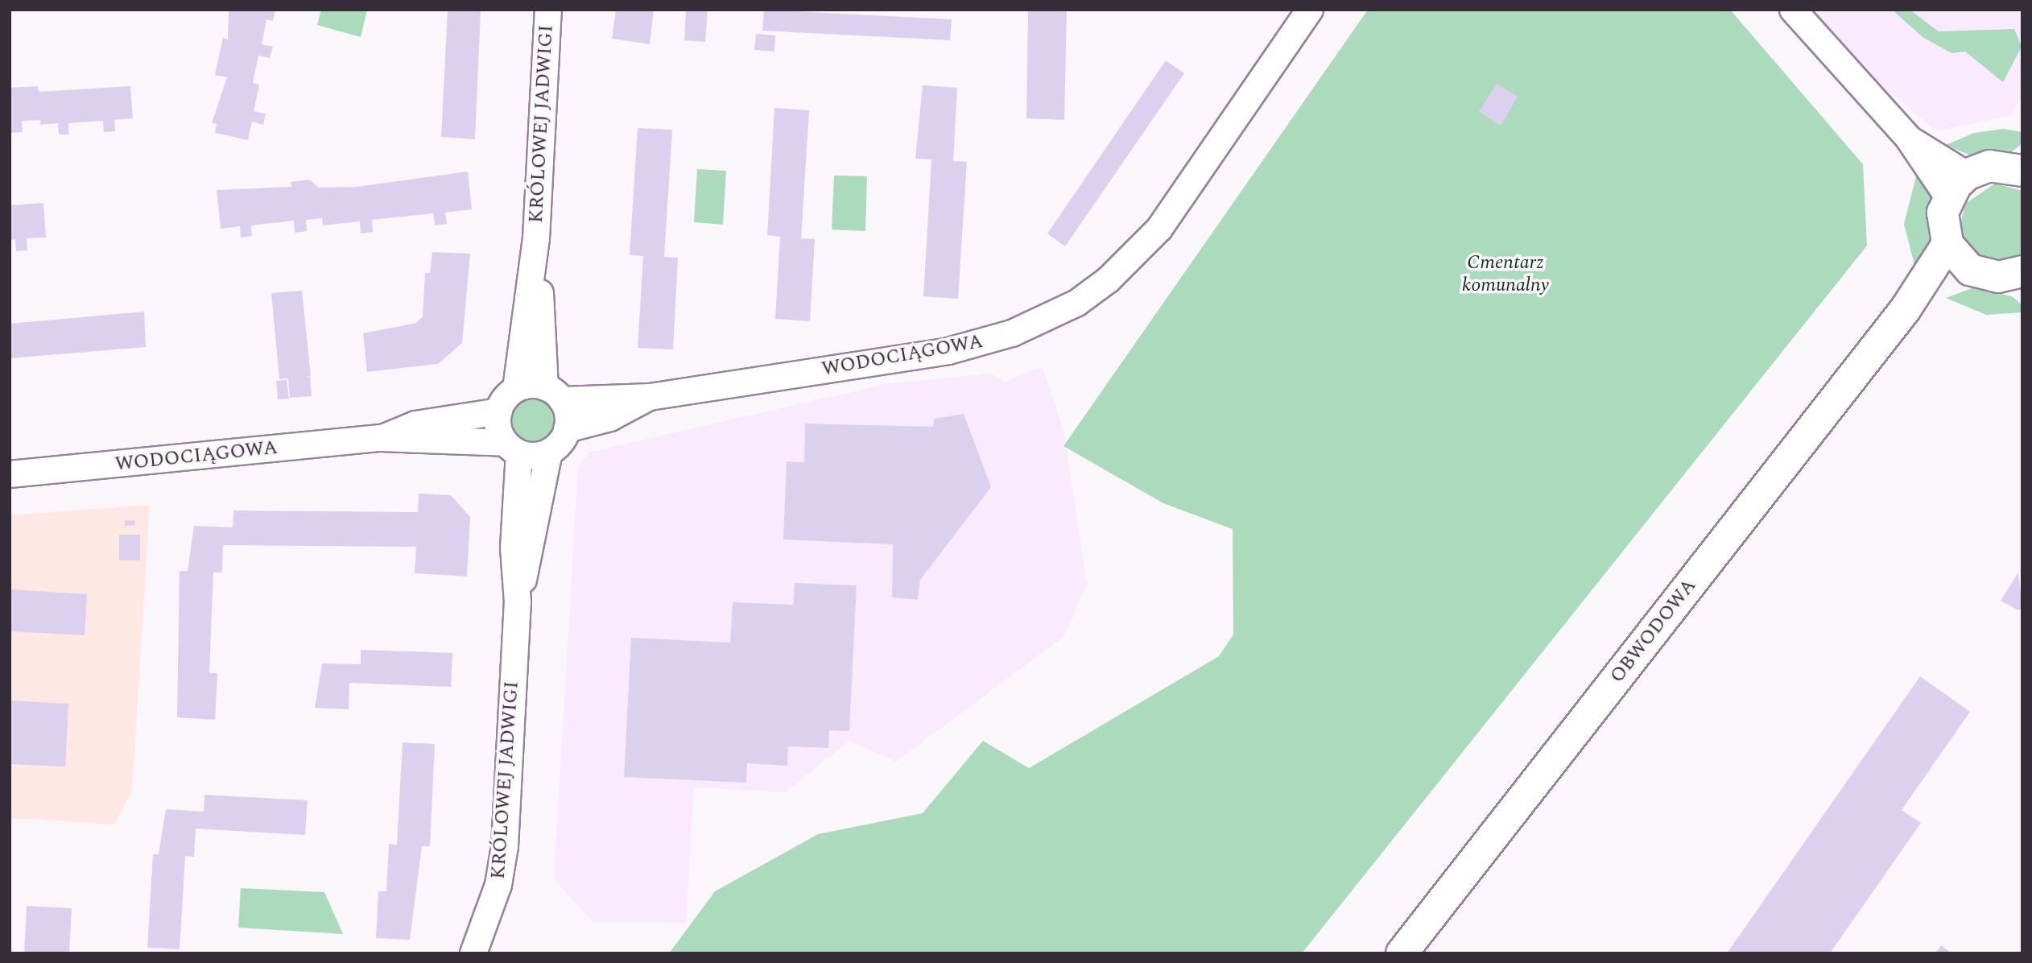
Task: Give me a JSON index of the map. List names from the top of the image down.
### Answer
{
  "streets": {
    "main road": ["OBWODOWA"],
    "street": ["KRÓLOWEJ JADWIGI", "WODOCIĄGOWA"]
  },
  "crossings": [
    ["KRÓLOWEJ JADWIGI", "WODOCIĄGOWA"]
  ],
  "parks": ["Cmentarz komunalny"]
}
